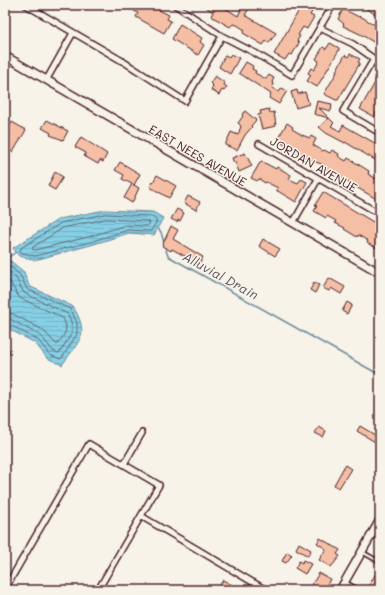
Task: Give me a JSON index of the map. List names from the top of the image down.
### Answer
{
  "streets": {
    "main road": ["EAST NEES AVENUE"],
    "street": ["JORDAN AVENUE"]
  },
  "water": ["Alluvial Drain"]
}
